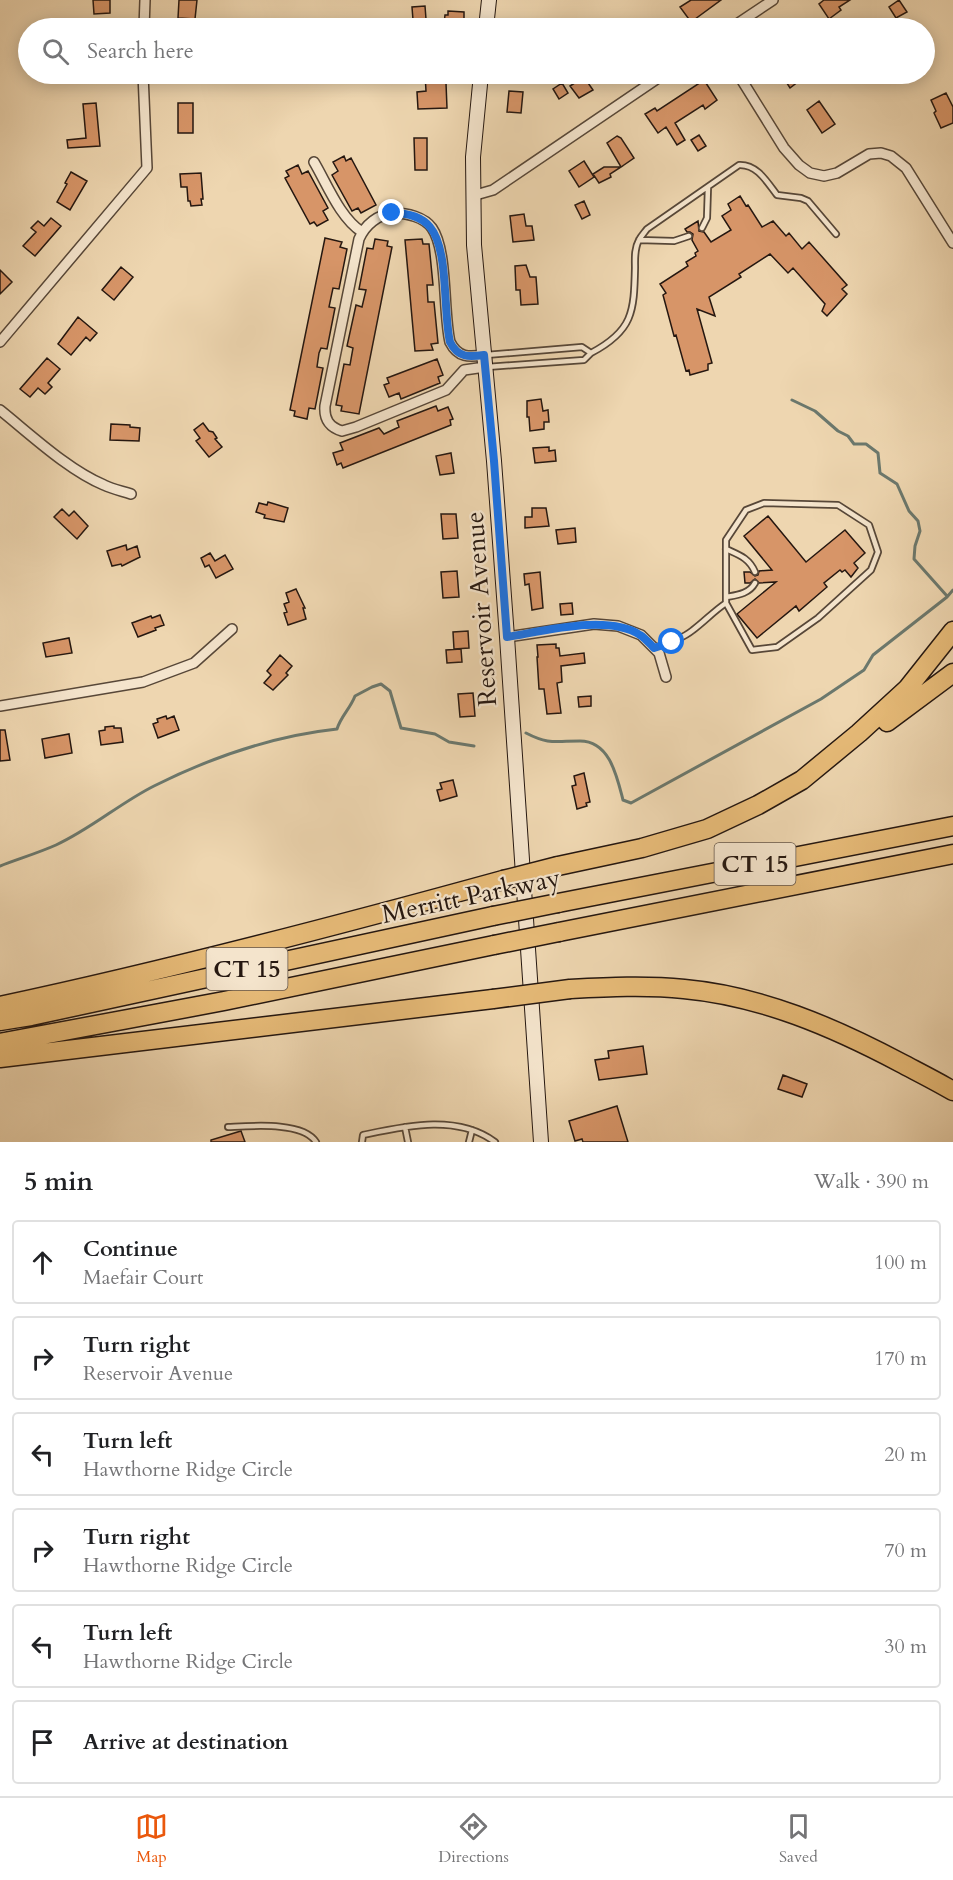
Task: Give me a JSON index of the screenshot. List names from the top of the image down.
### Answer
{
  "streets": {
    "highway": ["CT 15", "Merritt Parkway"],
    "main road": ["Reservoir Avenue"]
  },
  "page": {
    "search": "Search here",
    "heading": ["5 min", "Walk · 390 m"],
    "list": [
      ["Continue", "Maefair Court", "100 m"],
      ["Turn right", "Reservoir Avenue", "170 m"],
      ["Turn left", "Hawthorne Ridge Circle", "20 m"],
      ["Turn right", "Hawthorne Ridge Circle", "70 m"],
      ["Turn left", "Hawthorne Ridge Circle", "30 m"],
      "Arrive at destination"
    ],
    "nav": ["Map", "Directions", "Saved"]
  }
}
